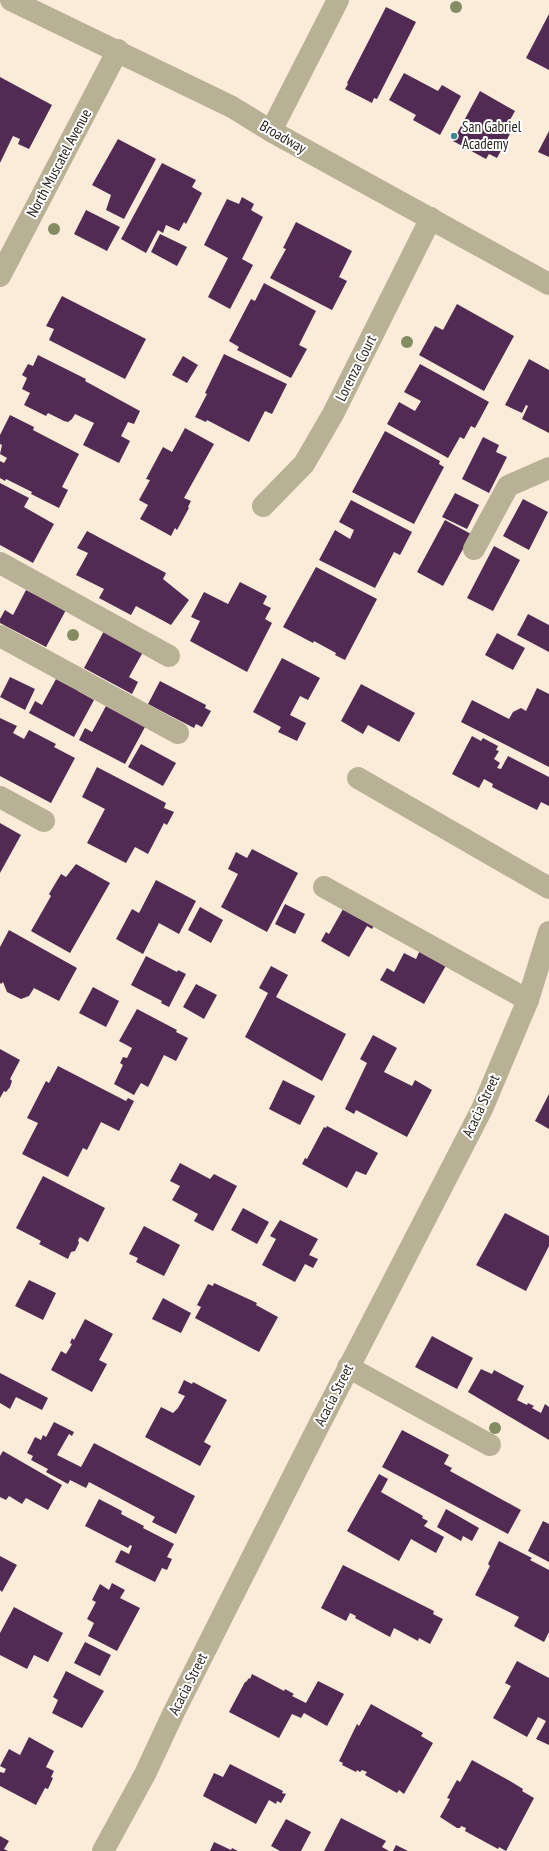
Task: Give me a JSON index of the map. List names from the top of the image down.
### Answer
{
  "streets": {
    "street": [
      "Broadway",
      "North Muscatel Avenue",
      "Lorenza Court",
      "Acacia Street"
    ]
  },
  "crossings": [
    ["Broadway", "North Muscatel Avenue"],
    ["Broadway", "Lorenza Court"]
  ],
  "places": ["San Gabriel Academy"]
}
